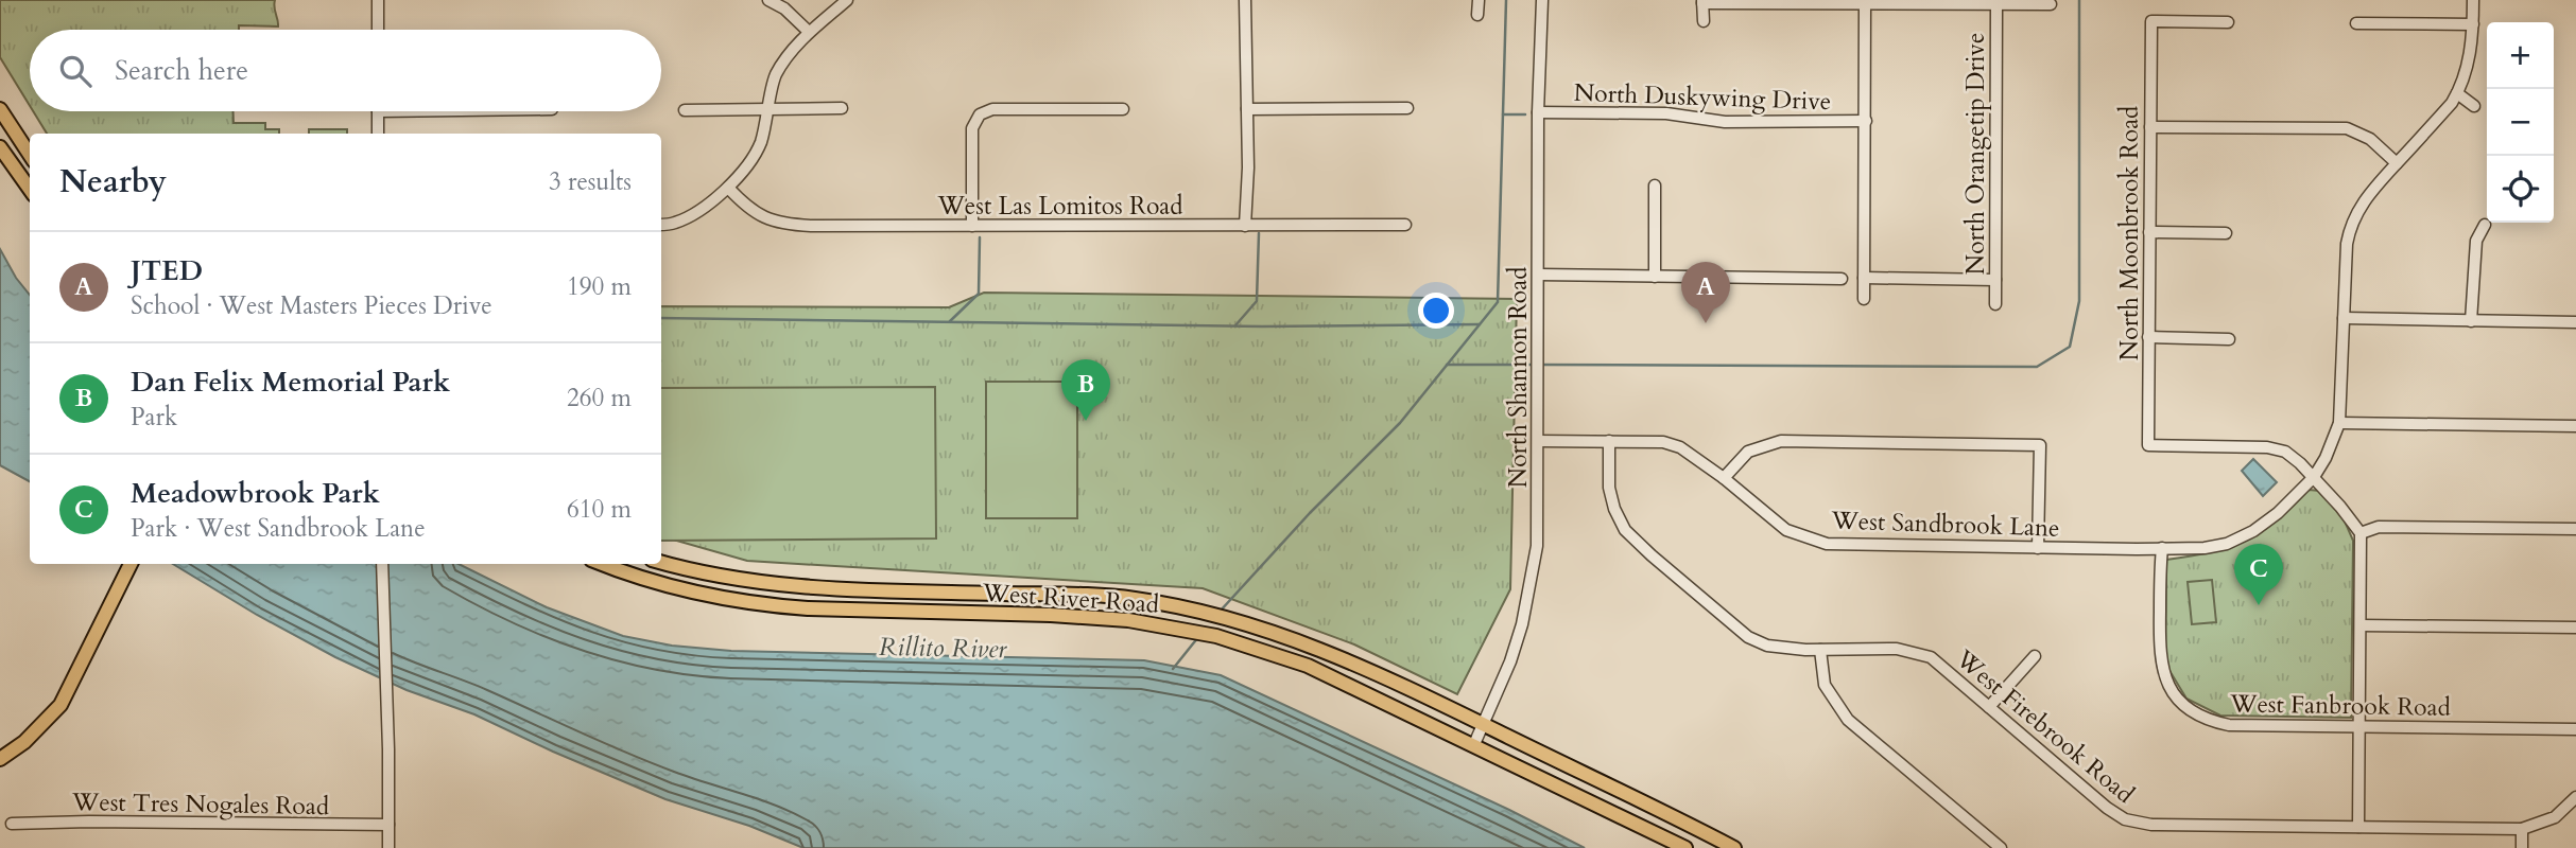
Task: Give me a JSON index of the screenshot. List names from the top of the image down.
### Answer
{
  "streets": {
    "main road": ["West River Road"],
    "street": [
      "North Duskywing Drive",
      "North Orangetip Drive",
      "West Las Lomitos Road",
      "North Moonbrook Road",
      "North Shannon Road",
      "West Sandbrook Lane",
      "West Fanbrook Road",
      "West Firebrook Road",
      "West Tres Nogales Road"
    ]
  },
  "crossings": [
    ["North Duskywing Drive", "North Shannon Road"],
    ["North Moonbrook Road", "West Sandbrook Lane"],
    ["North Shannon Road", "West Sandbrook Lane"],
    ["North Shannon Road", "West River Road"],
    ["West Sandbrook Lane", "West Fanbrook Road"],
    ["West Sandbrook Lane", "West Firebrook Road"]
  ],
  "water": ["Rillito River"],
  "page": {
    "map_buttons": ["+", "−"],
    "search": "Search here",
    "heading": ["Nearby", "3 results"],
    "list": [
      {
        "mark": "A",
        "name": "JTED",
        "note": "School · West Masters Pieces Drive",
        "value": "190 m"
      },
      {
        "mark": "B",
        "name": "Dan Felix Memorial Park",
        "note": "Park",
        "value": "260 m"
      },
      {
        "mark": "C",
        "name": "Meadowbrook Park",
        "note": "Park · West Sandbrook Lane",
        "value": "610 m"
      }
    ],
    "pins": ["A", "B", "C"]
  }
}
